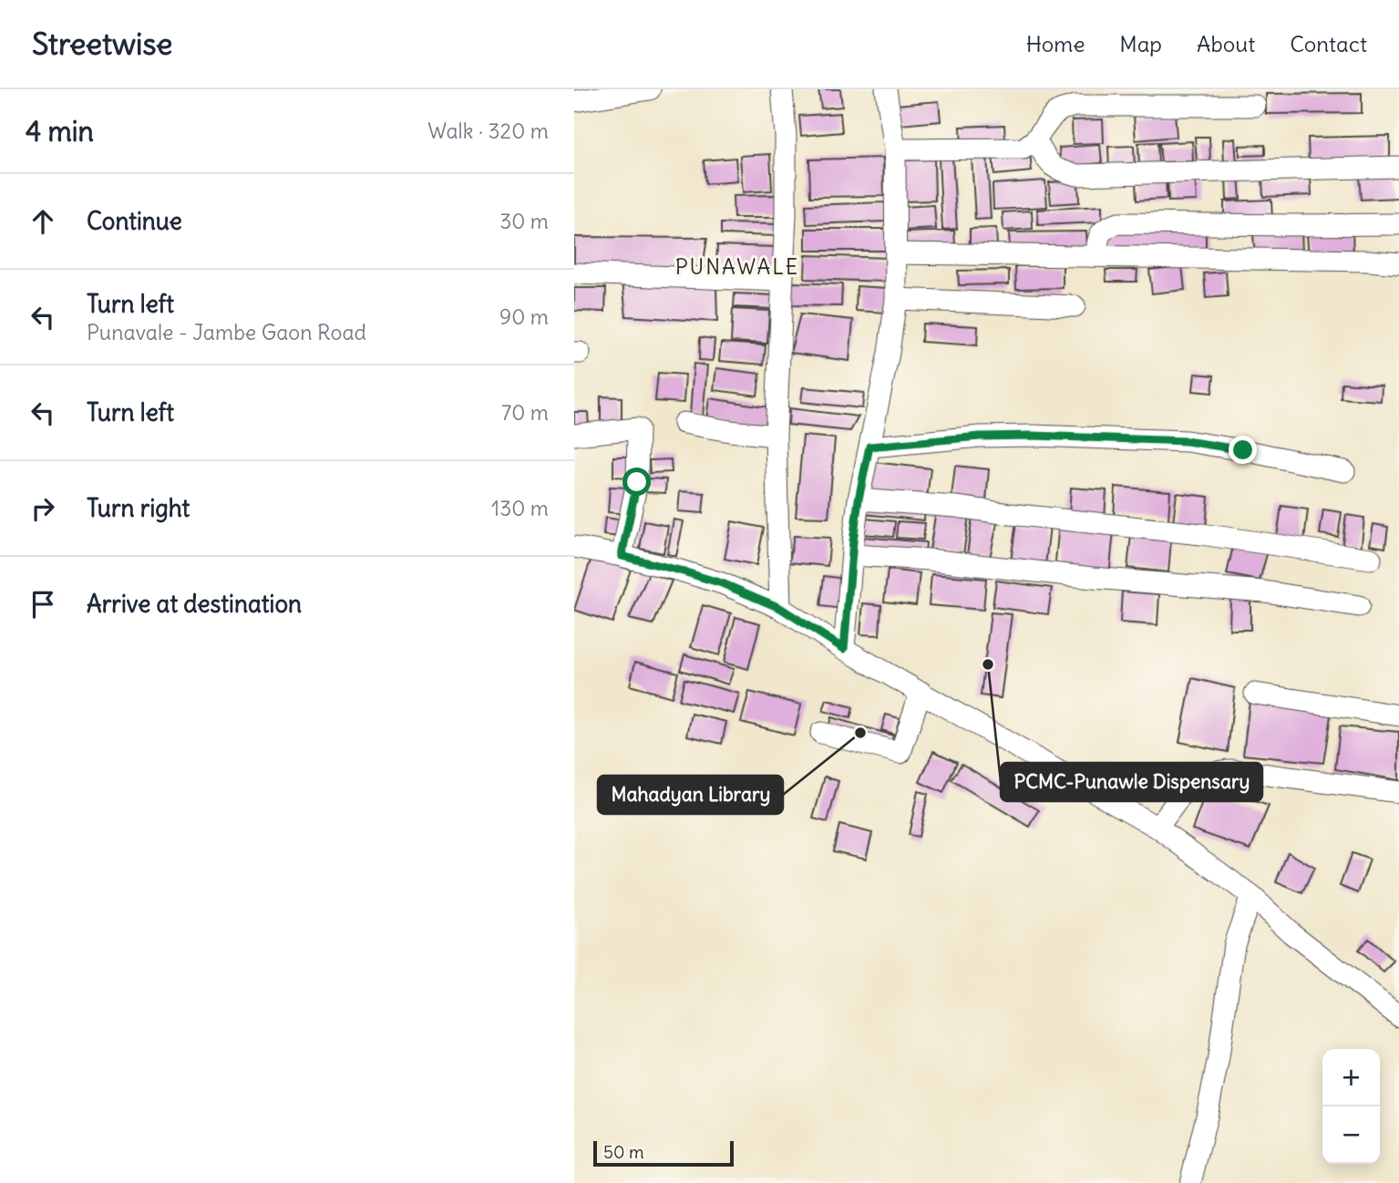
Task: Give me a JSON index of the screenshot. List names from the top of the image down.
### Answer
{
  "districts": ["PUNAWALE"],
  "places": ["PCMC-Punawle Dispensary", "Mahadyan Library"],
  "scale_bar": "50 m",
  "page": {
    "header": "Streetwise",
    "nav": [
      "Home",
      "Map",
      "About",
      "Contact"
    ],
    "heading": ["4 min", "Walk · 320 m"],
    "list": [
      ["Continue", "30 m"],
      ["Turn left", "Punavale - Jambe Gaon Road", "90 m"],
      ["Turn left", "70 m"],
      ["Turn right", "130 m"],
      "Arrive at destination"
    ],
    "map_buttons": ["+", "−"],
    "scale": "50 m"
  }
}
